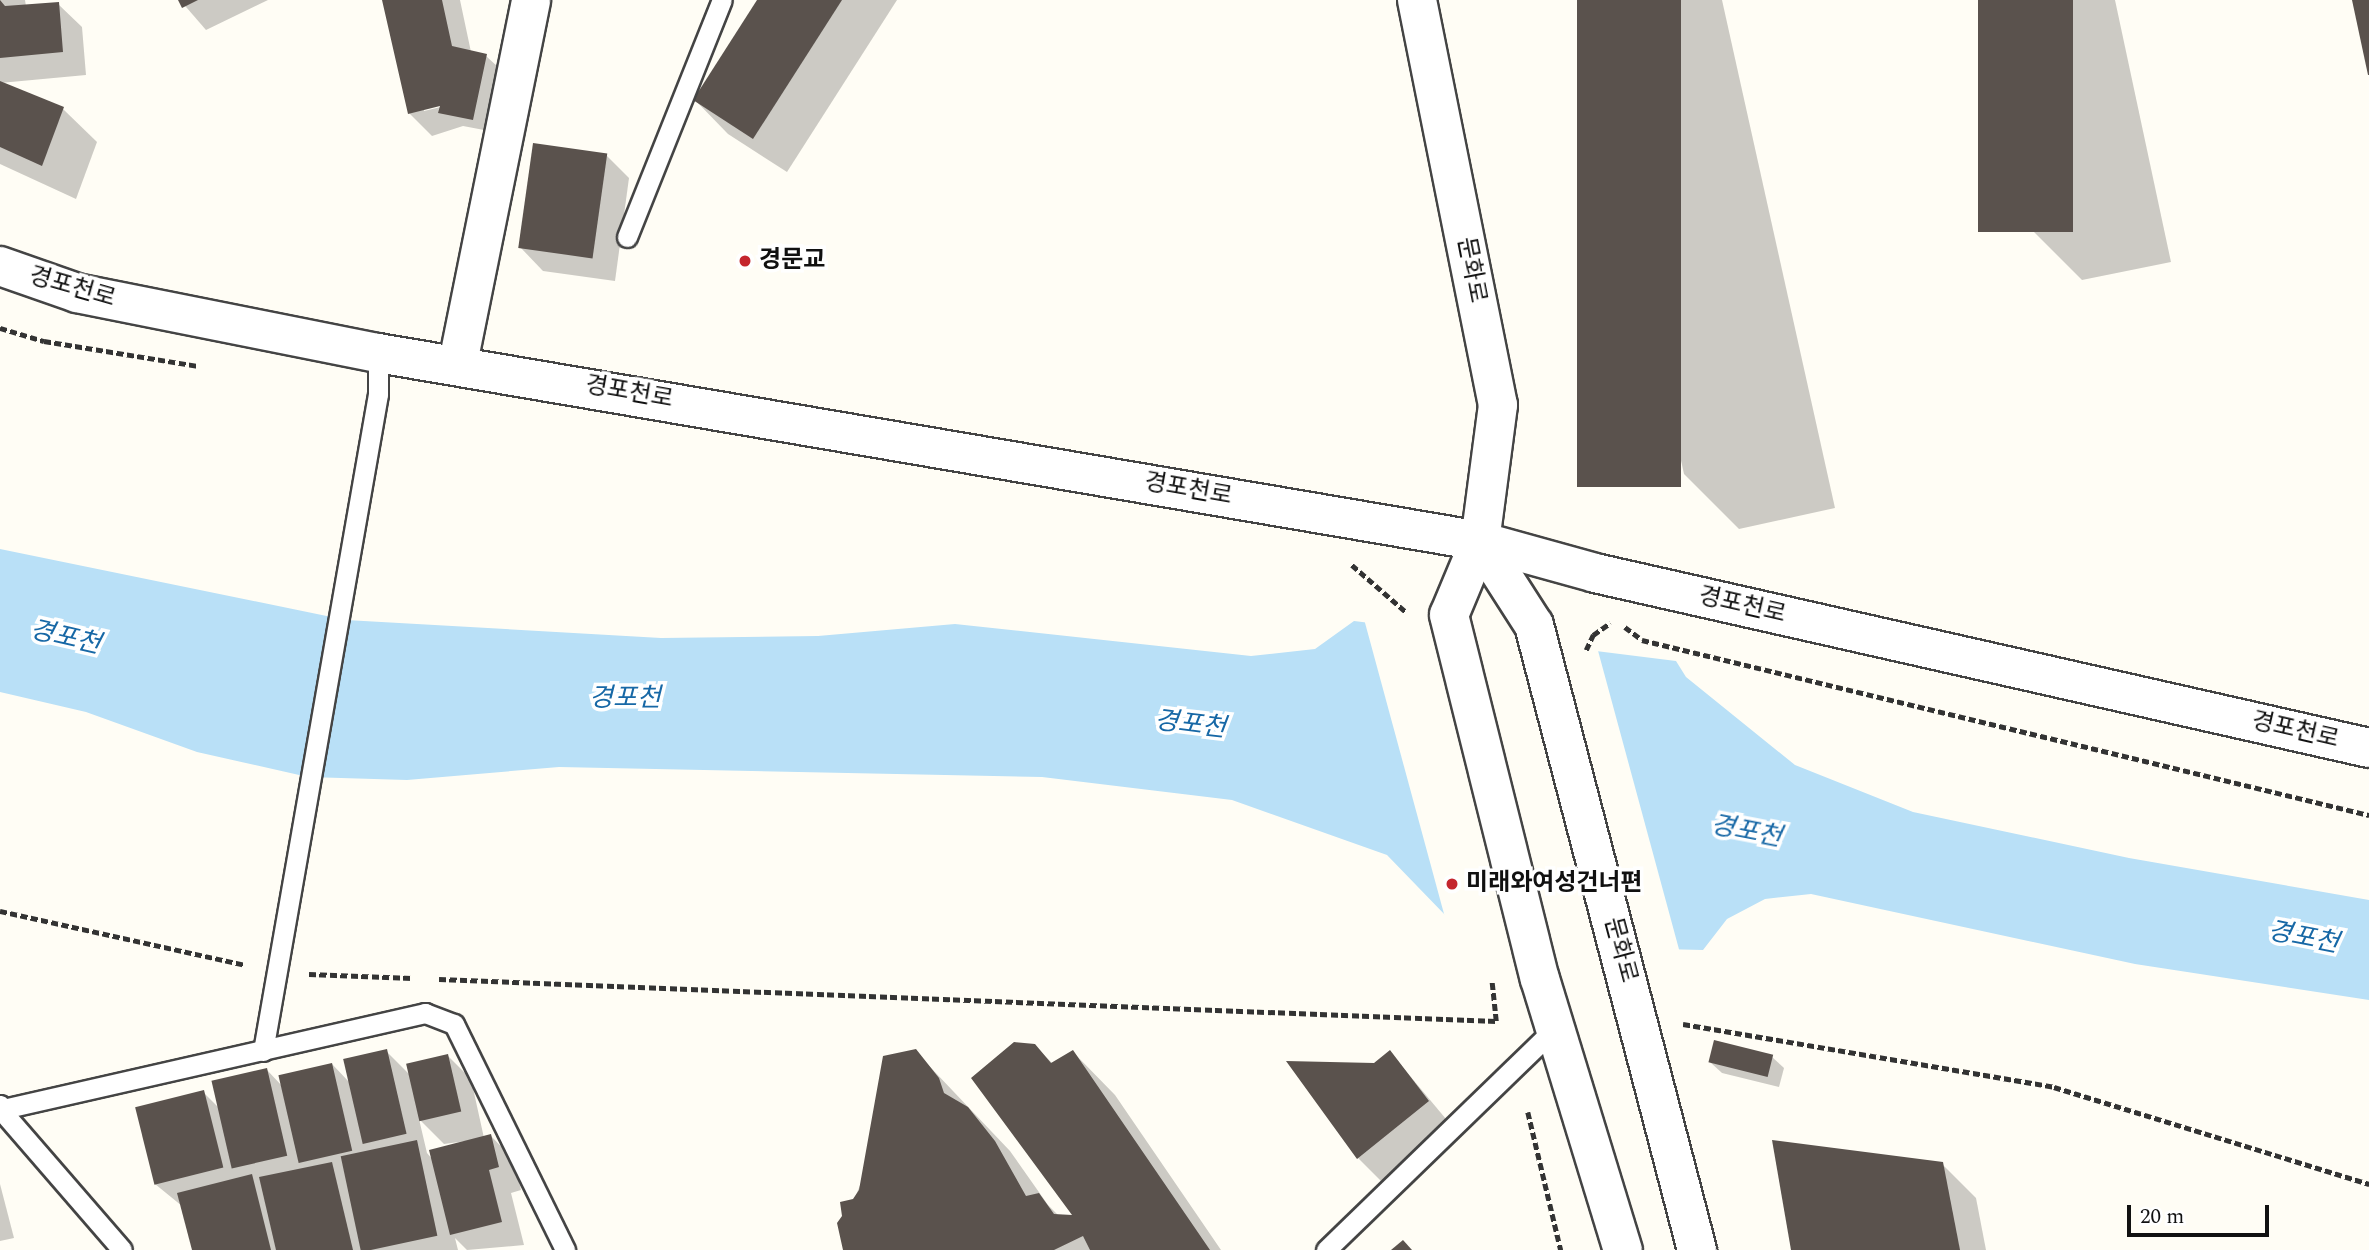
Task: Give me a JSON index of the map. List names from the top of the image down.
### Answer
{
  "streets": {
    "street": ["문화로", "경포천로"]
  },
  "crossings": [
    ["문화로", "경포천로"]
  ],
  "water": ["경포천"],
  "places": ["경문교", "미래와여성건너편"],
  "scale_bar": "20 m"
}
